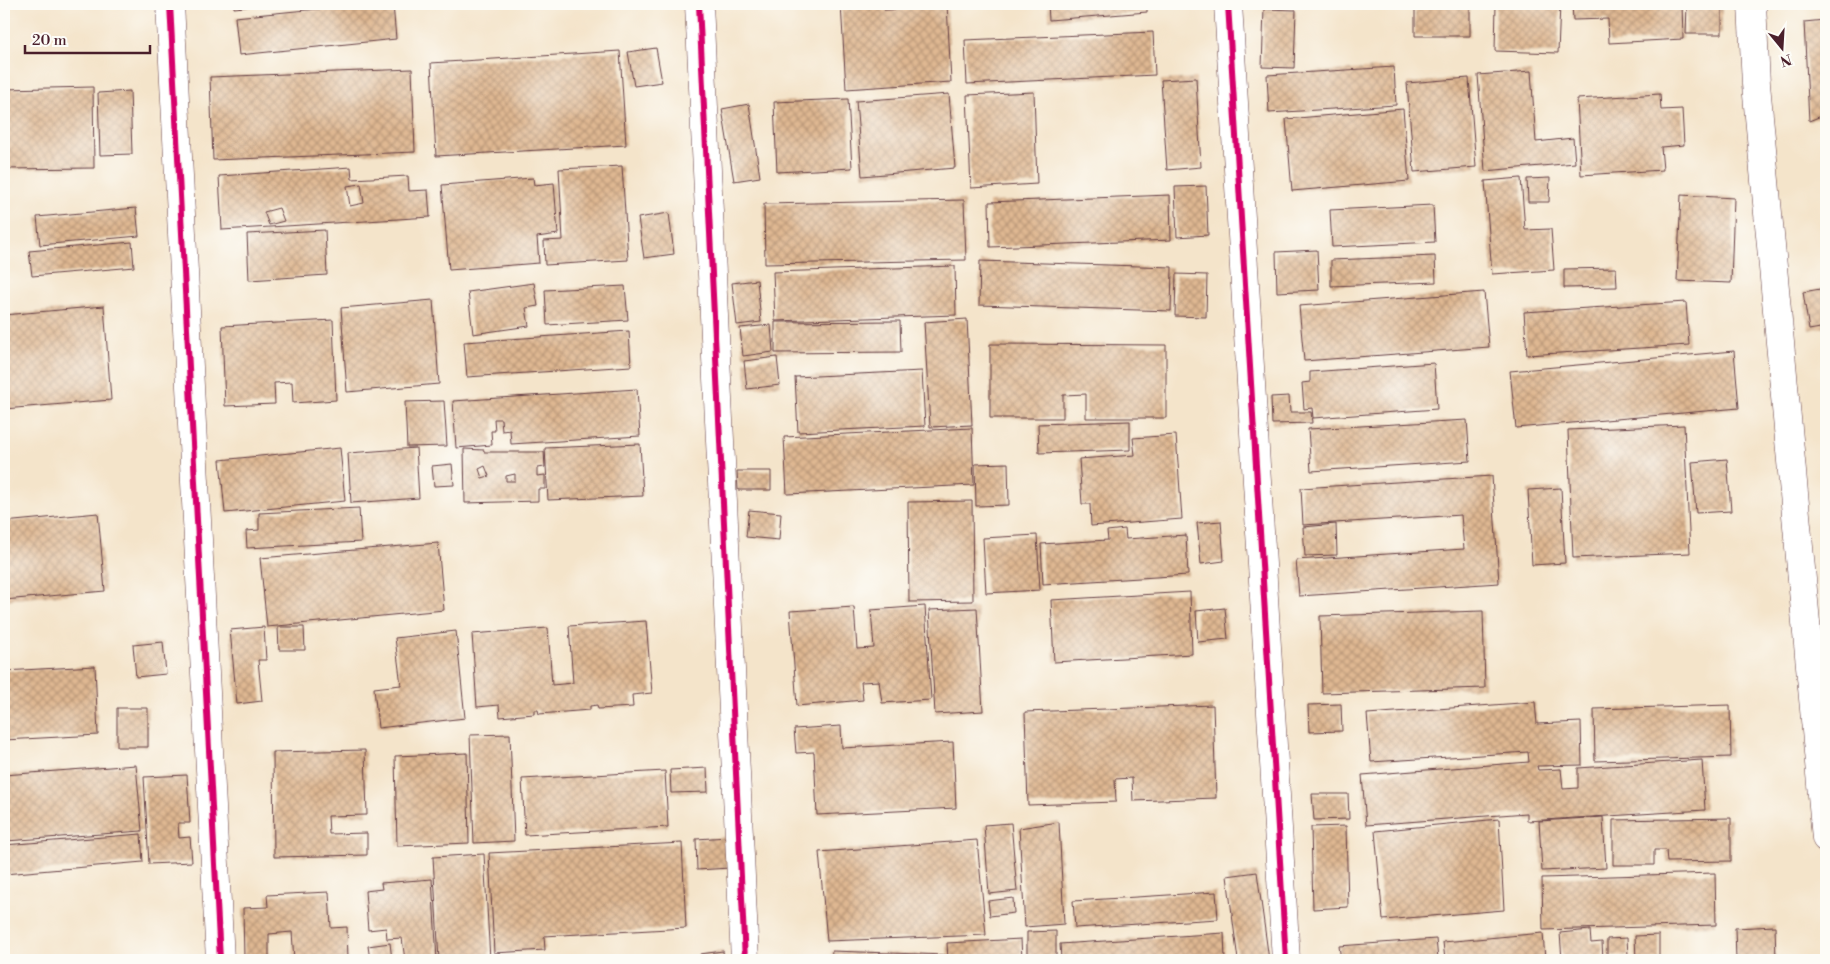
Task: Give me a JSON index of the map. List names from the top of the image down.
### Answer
{
  "scale_bar": "20 m",
  "north": "bottom"
}
